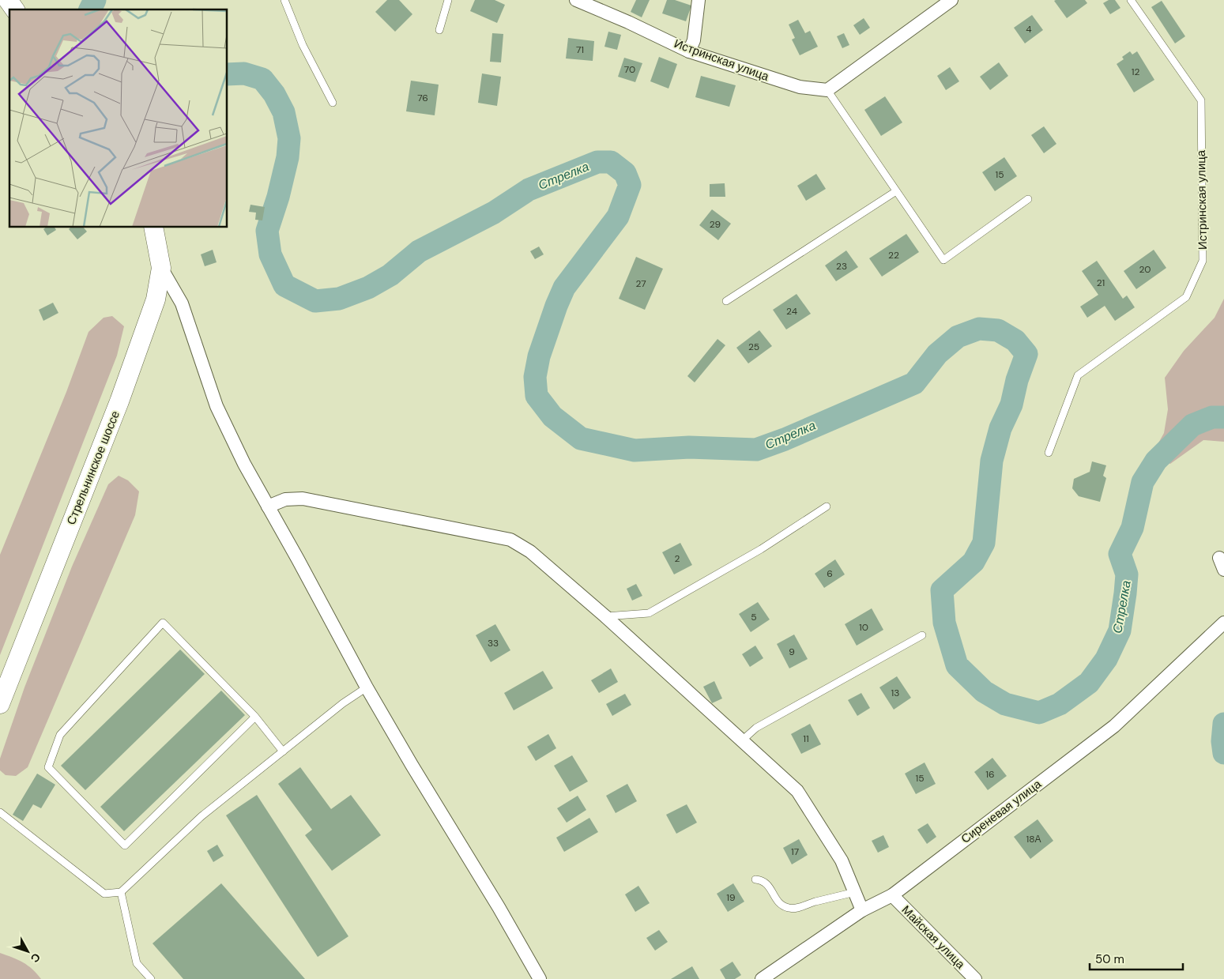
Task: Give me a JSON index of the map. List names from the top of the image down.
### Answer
{
  "streets": {
    "main road": ["Стрельнинское шоссе"],
    "street": ["Истринская улица", "Сиреневая улица", "Майская улица"]
  },
  "crossings": [
    ["Сиреневая улица", "Майская улица"]
  ],
  "water": ["Стрелка"],
  "house_numbers": [
    "4",
    "71",
    "70",
    "12",
    "76",
    "15",
    "29",
    "22",
    "23",
    "20",
    "21",
    "27",
    "24",
    "25",
    "2",
    "6",
    "5",
    "10",
    "33",
    "9",
    "13",
    "11",
    "16",
    "15",
    "18А",
    "17",
    "19"
  ],
  "scale_bar": "50 m",
  "north": "bottom right"
}
